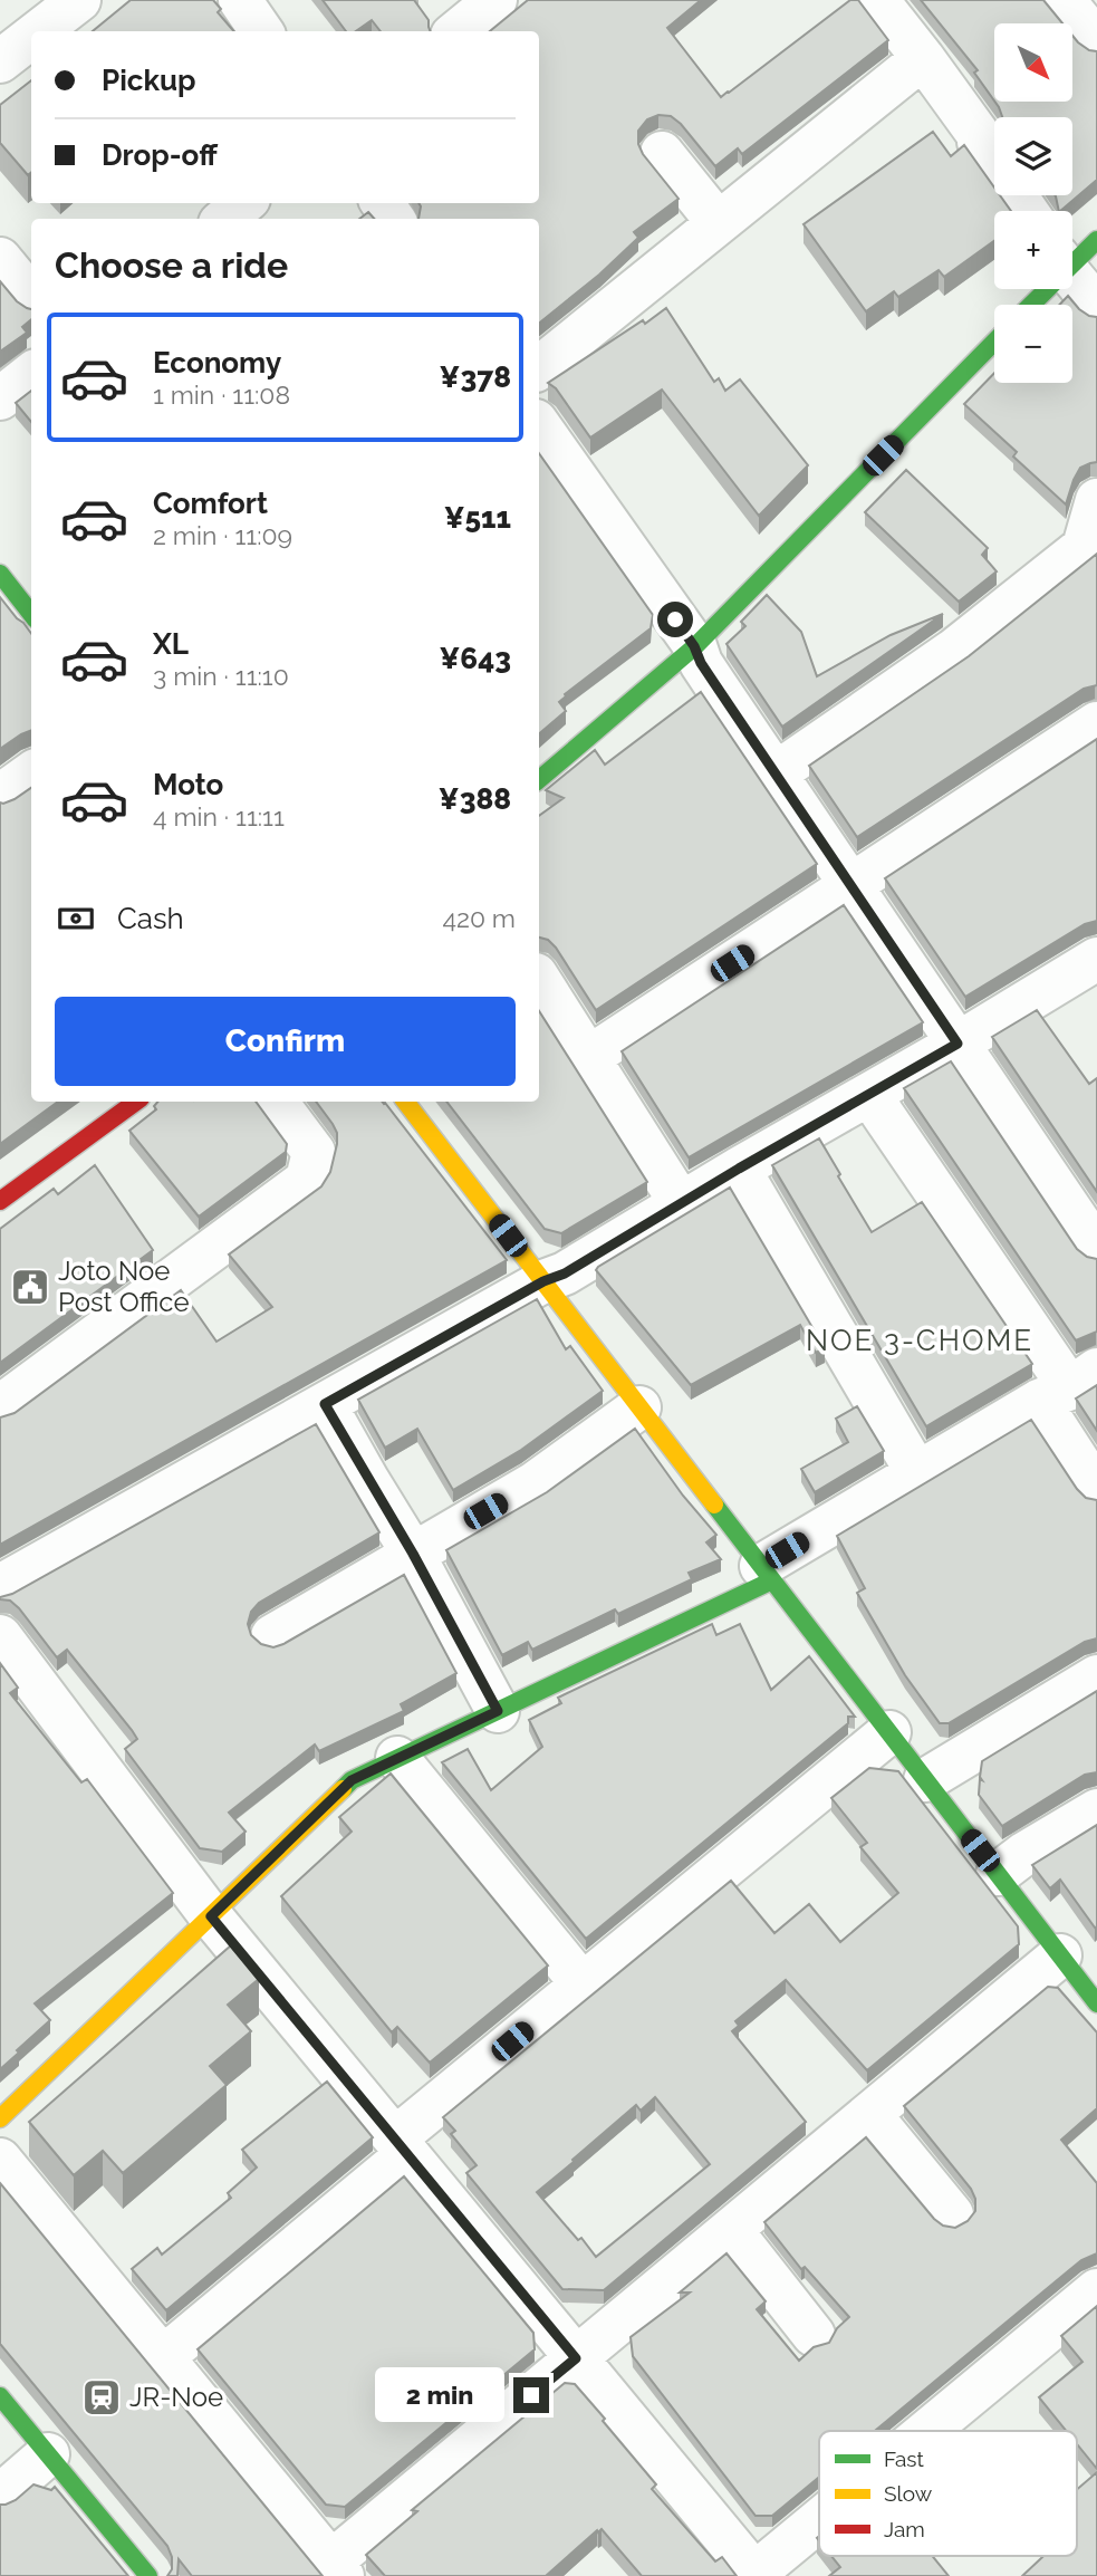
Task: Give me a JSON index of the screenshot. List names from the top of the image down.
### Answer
{
  "districts": ["NOE 3-CHOME"],
  "places": {
    "public building": ["Joto Noe Post Office"],
    "station": ["JR-Noe"]
  },
  "legend": ["Fast", "Slow", "Jam"],
  "north": "bottom right",
  "page": {
    "map_buttons": ["+", "−"],
    "banner": ["Pickup", "Drop-off"],
    "heading": "Choose a ride",
    "list": [
      {
        "name": "Economy",
        "note": "1 min · 11:08",
        "value": "¥378"
      },
      {
        "name": "Comfort",
        "note": "2 min · 11:09",
        "value": "¥511"
      },
      {
        "name": "XL",
        "note": "3 min · 11:10",
        "value": "¥643"
      },
      {
        "name": "Moto",
        "note": "4 min · 11:11",
        "value": "¥388"
      }
    ],
    "pay": ["Cash", "420 m"],
    "buttons": "Confirm",
    "bubble": "2 min"
  }
}
